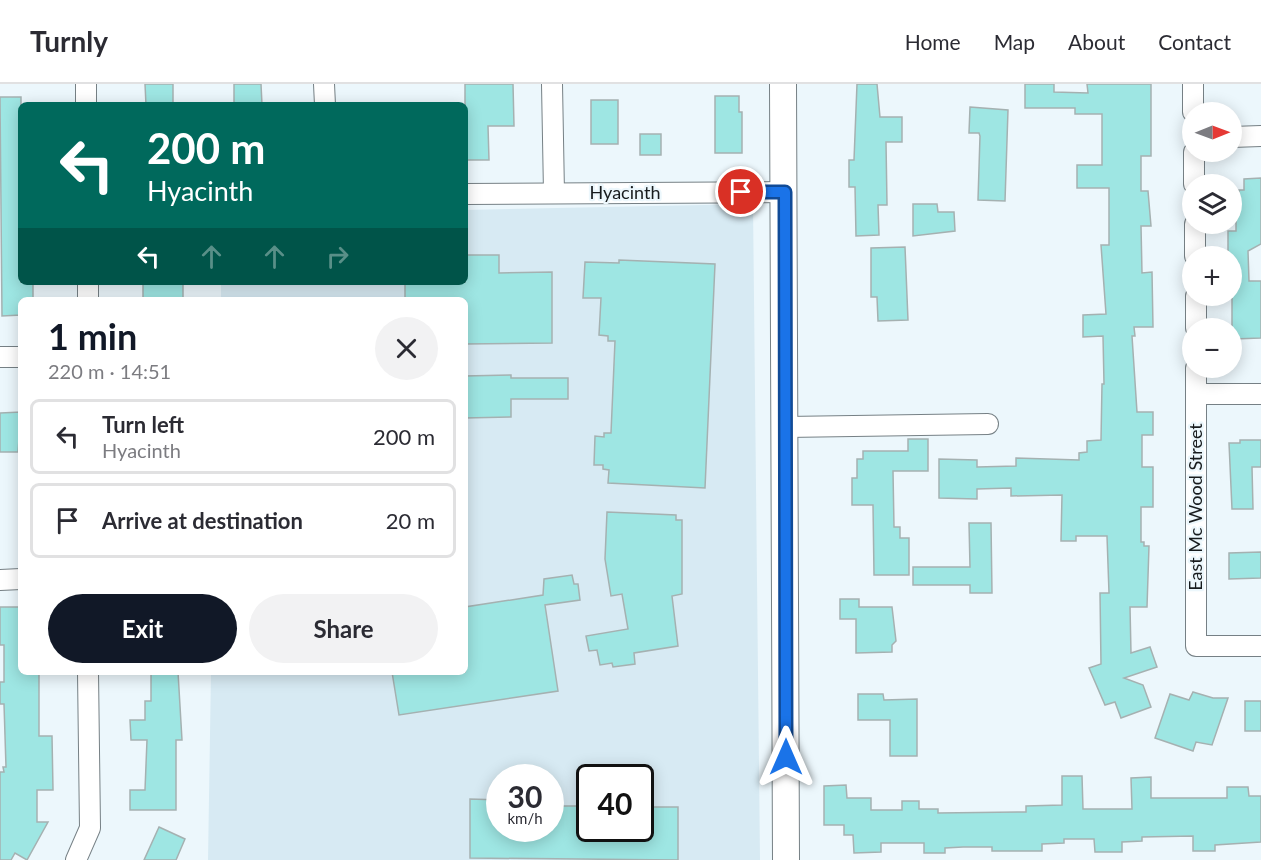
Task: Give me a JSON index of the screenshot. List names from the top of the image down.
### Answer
{
  "streets": {
    "street": ["Hyacinth", "East Mc Wood Street"]
  },
  "north": "right",
  "page": {
    "header": "Turnly",
    "nav": [
      "Home",
      "Map",
      "About",
      "Contact"
    ],
    "map_buttons": ["+", "−"],
    "turn": ["200 m", "Hyacinth"],
    "heading": ["1 min", "220 m · 14:51"],
    "list": [
      {
        "name": "Turn left",
        "note": "Hyacinth",
        "value": "200 m"
      },
      {
        "name": "Arrive at destination",
        "value": "20 m"
      }
    ],
    "buttons": ["Exit", "Share"],
    "speed": "30 km/h",
    "limit": "40"
  }
}
